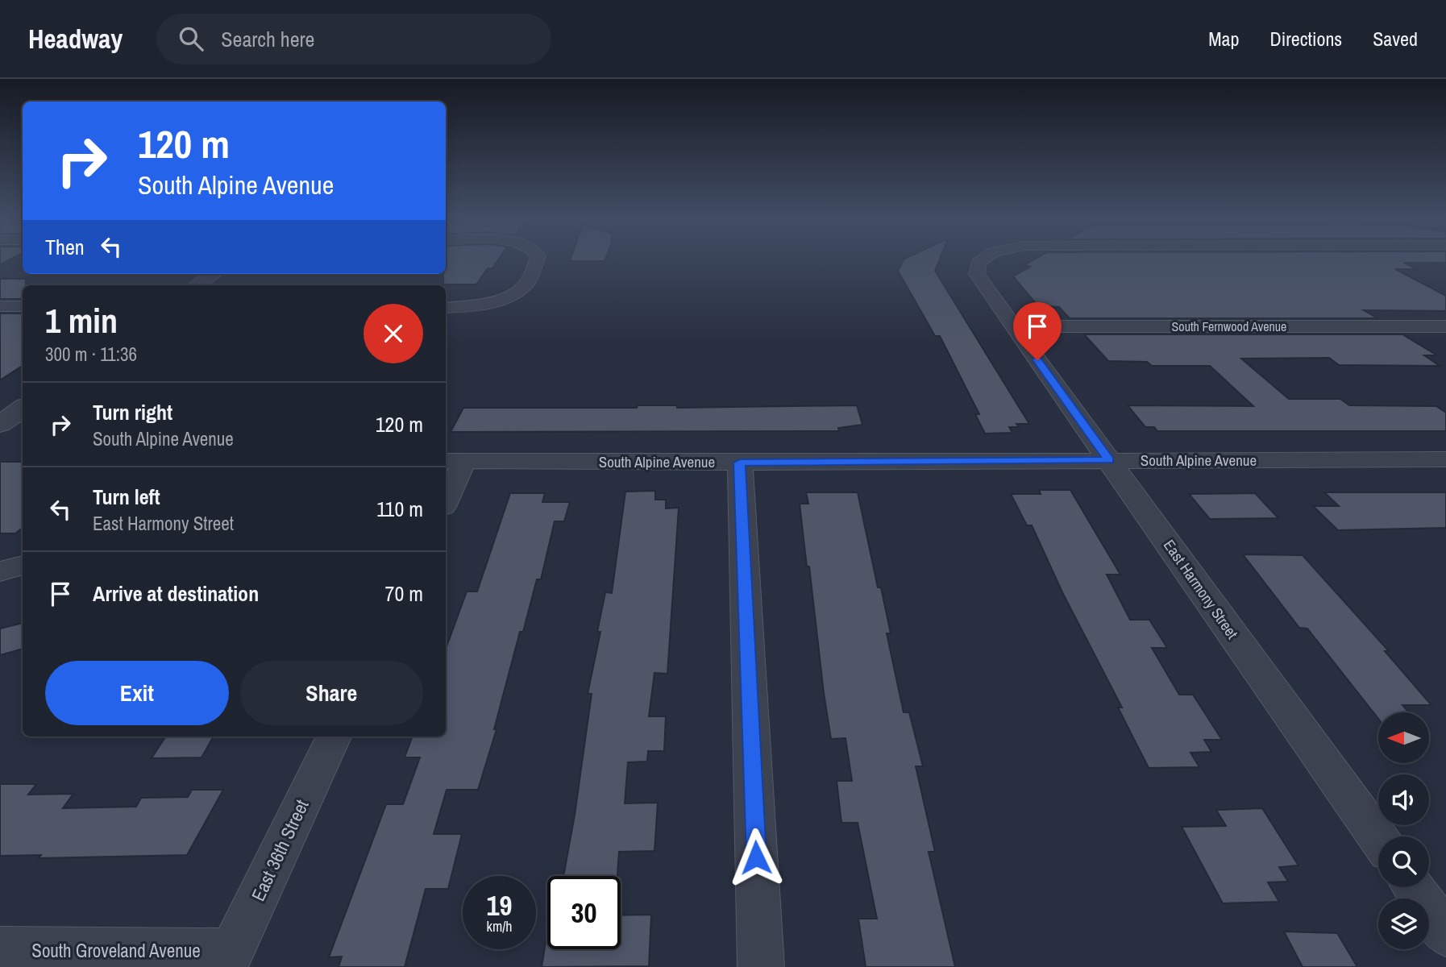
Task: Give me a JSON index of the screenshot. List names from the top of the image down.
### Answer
{
  "streets": {
    "street": [
      "South Fernwood Avenue",
      "South Alpine Avenue",
      "East Harmony Street",
      "East 36th Street",
      "South Groveland Avenue"
    ]
  },
  "crossings": [
    ["South Fernwood Avenue", "East Harmony Street"],
    ["South Alpine Avenue", "East Harmony Street"],
    ["East 36th Street", "South Groveland Avenue"]
  ],
  "north": "left",
  "page": {
    "header": "Headway",
    "search": "Search here",
    "nav": ["Map", "Directions", "Saved"],
    "turn": ["120 m", "South Alpine Avenue"],
    "then": "Then",
    "heading": ["1 min", "300 m · 11:36"],
    "list": [
      {
        "name": "Turn right",
        "note": "South Alpine Avenue",
        "value": "120 m"
      },
      {
        "name": "Turn left",
        "note": "East Harmony Street",
        "value": "110 m"
      },
      {
        "name": "Arrive at destination",
        "value": "70 m"
      }
    ],
    "buttons": ["Exit", "Share"],
    "speed": "19 km/h",
    "limit": "30"
  }
}
